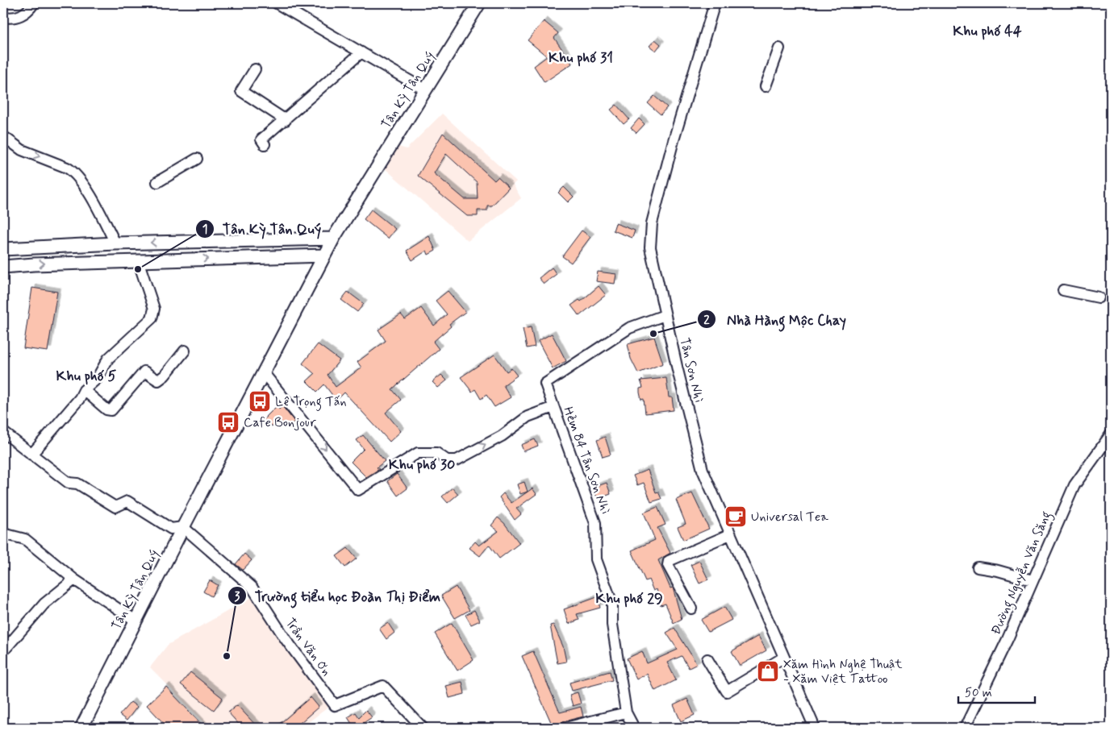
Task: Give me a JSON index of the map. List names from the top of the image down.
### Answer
{
  "streets": {
    "main road": ["Tân Kỳ Tân Quý"],
    "street": [
      "Tân Sơn Nhì",
      "Hẻm 84 Tân Sơn Nhì",
      "Đường Nguyễn Văn Săng",
      "Trần Văn Ơn"
    ]
  },
  "crossings": [
    ["Tân Kỳ Tân Quý", "Trần Văn Ơn"],
    ["Tân Sơn Nhì", "Hẻm 84 Tân Sơn Nhì"]
  ],
  "districts": [
    "Khu phố 44",
    "Khu phố 31",
    "Khu phố 5",
    "Khu phố 30",
    "Khu phố 29"
  ],
  "places": {
    "other": ["Tân Kỳ Tân Quý", "Nhà Hàng Mộc Chay", "Trường tiểu học Đoàn Thị Điểm"],
    "bus stop": ["Lê Trọng Tấn", "Cafe Bonjour"],
    "cafe": ["Universal Tea"],
    "shop": ["Xăm Hình Nghệ Thuật - Xăm Việt Tattoo"]
  },
  "scale_bar": "50 m"
}
